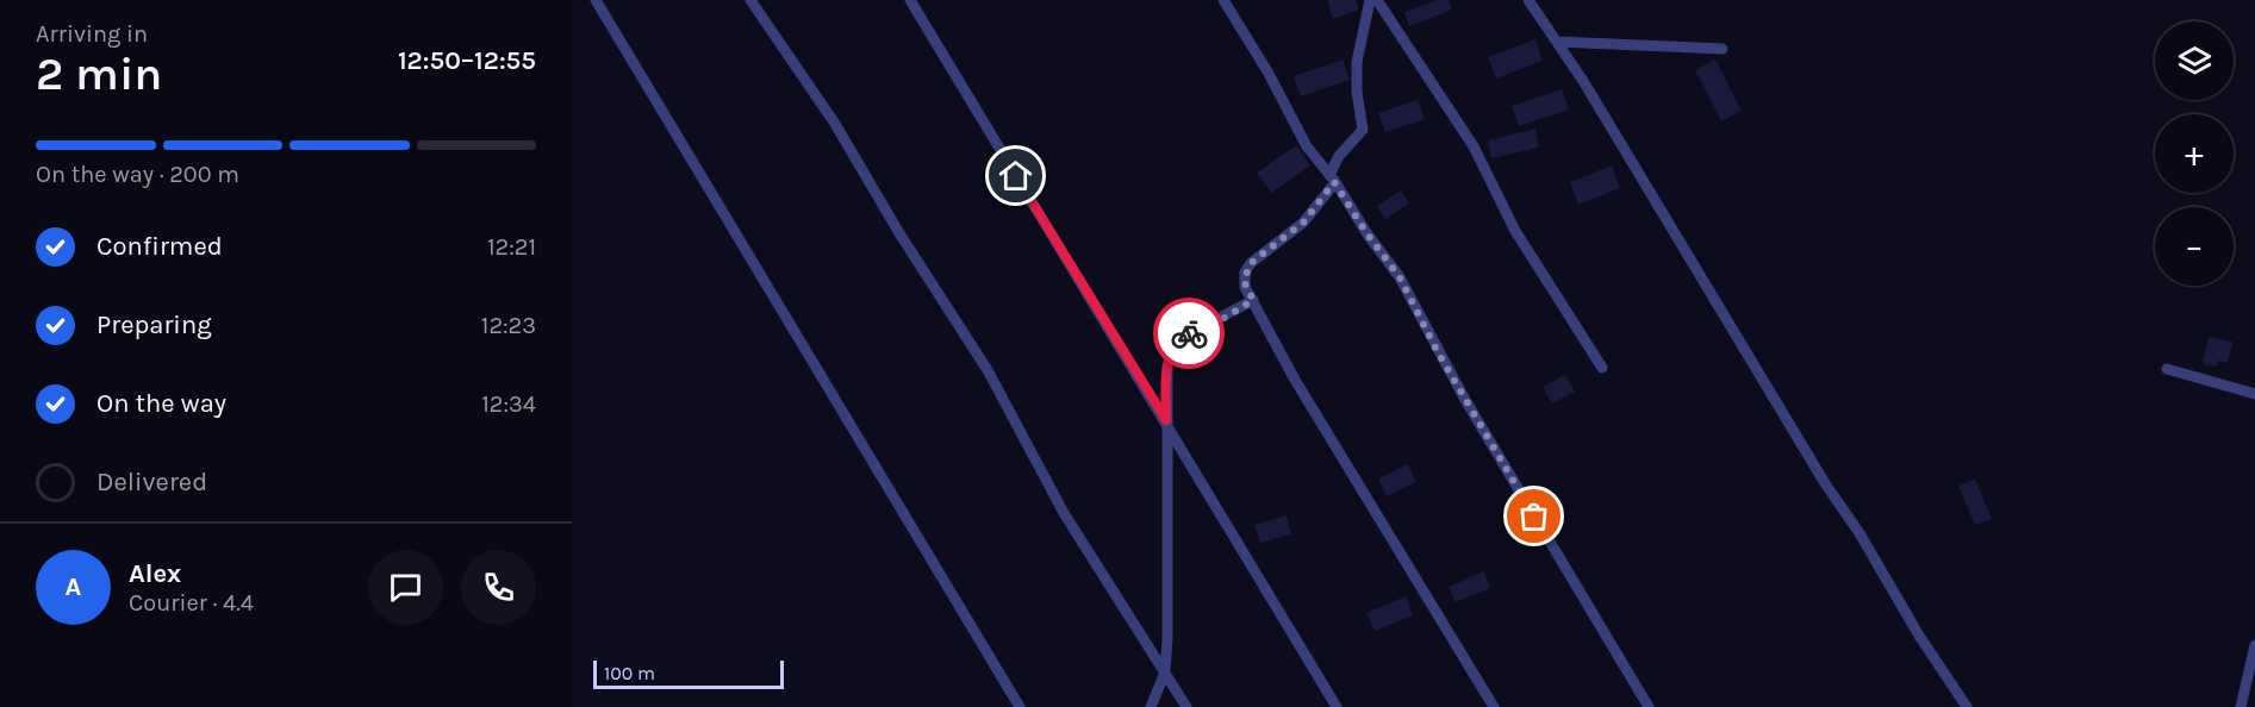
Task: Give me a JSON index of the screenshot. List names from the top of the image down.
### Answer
{
  "scale_bar": "100 m",
  "page": {
    "heading": ["2 min", "Arriving in", "12:50–12:55"],
    "panel": ["Alex", "Courier · 4.4"],
    "map_buttons": ["+", "−"],
    "bar": "On the way · 200 m",
    "list": [
      ["Confirmed", "12:21"],
      ["Preparing", "12:23"],
      ["On the way", "12:34"],
      "Delivered"
    ],
    "round": "A",
    "scale": "100 m"
  }
}
